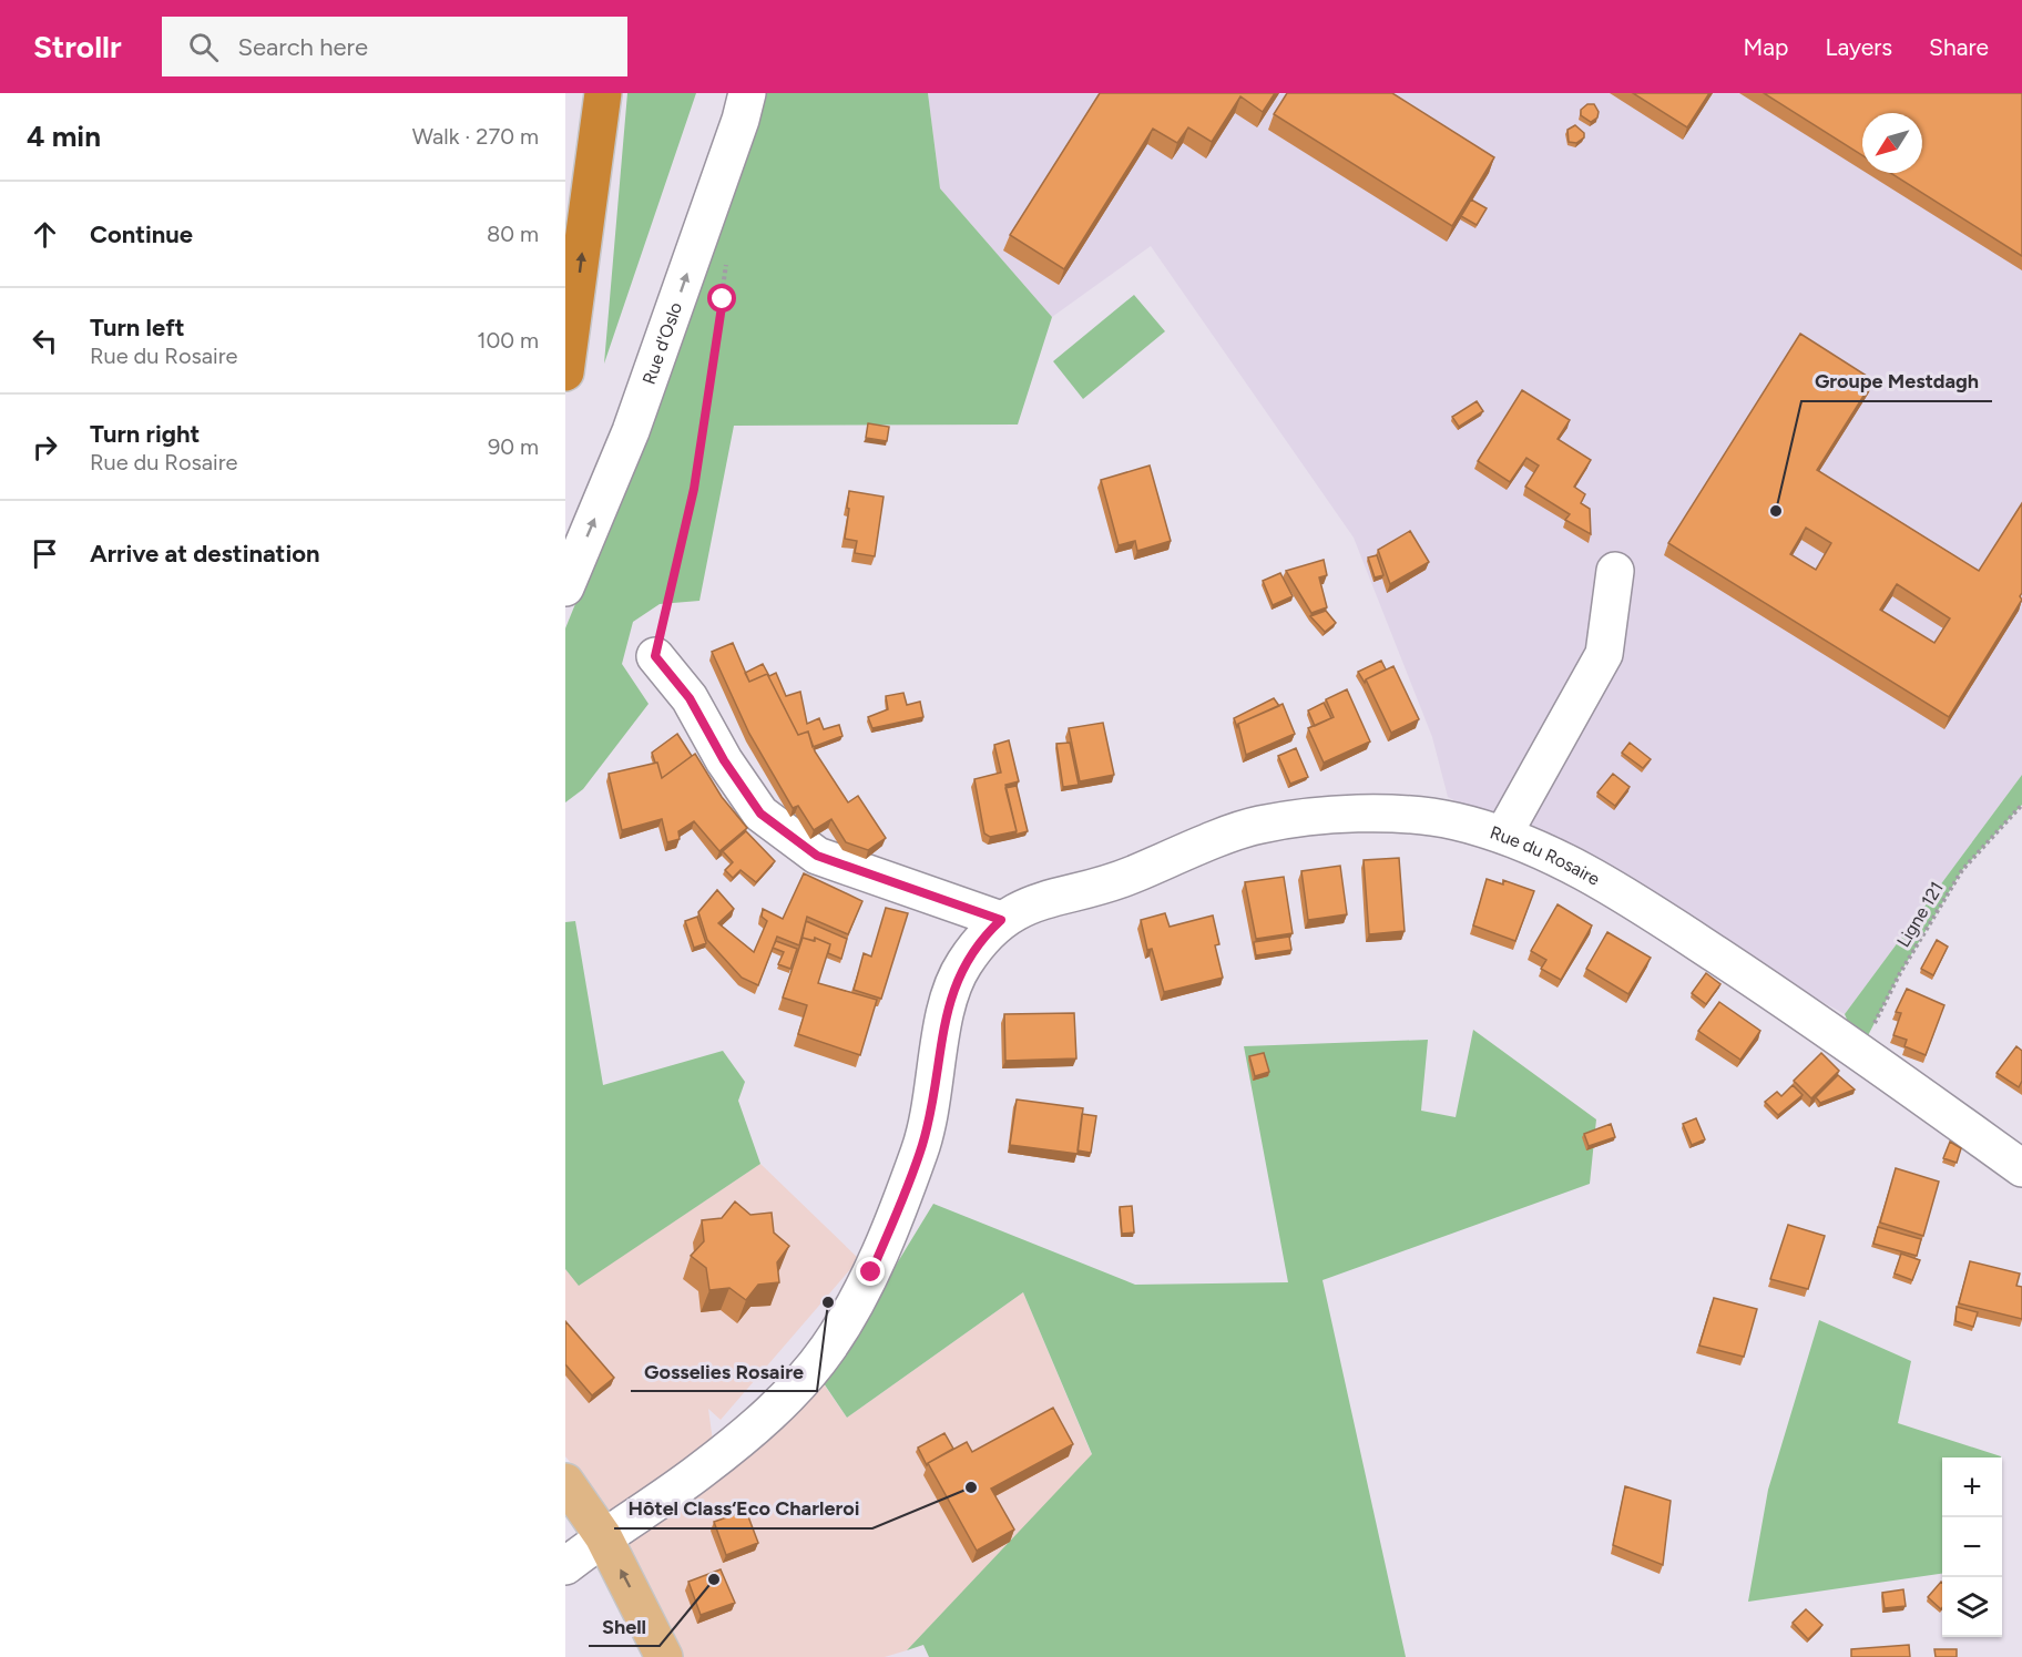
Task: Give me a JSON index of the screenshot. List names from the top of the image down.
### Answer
{
  "streets": {
    "street": ["Rue d'Oslo", "Rue du Rosaire"],
    "path": ["Ligne 121"]
  },
  "crossings": [
    ["Rue du Rosaire", "Ligne 121"]
  ],
  "one_way": ["Rue d'Oslo"],
  "places": [
    "Groupe Mestdagh",
    "Gosselies Rosaire",
    "Hôtel Class‘Eco Charleroi",
    "Shell"
  ],
  "north": "bottom left",
  "page": {
    "header": "Strollr",
    "search": "Search here",
    "nav": ["Map", "Layers", "Share"],
    "heading": ["4 min", "Walk · 270 m"],
    "list": [
      ["Continue", "80 m"],
      ["Turn left", "Rue du Rosaire", "100 m"],
      ["Turn right", "Rue du Rosaire", "90 m"],
      "Arrive at destination"
    ],
    "map_buttons": ["+", "−"]
  }
}
